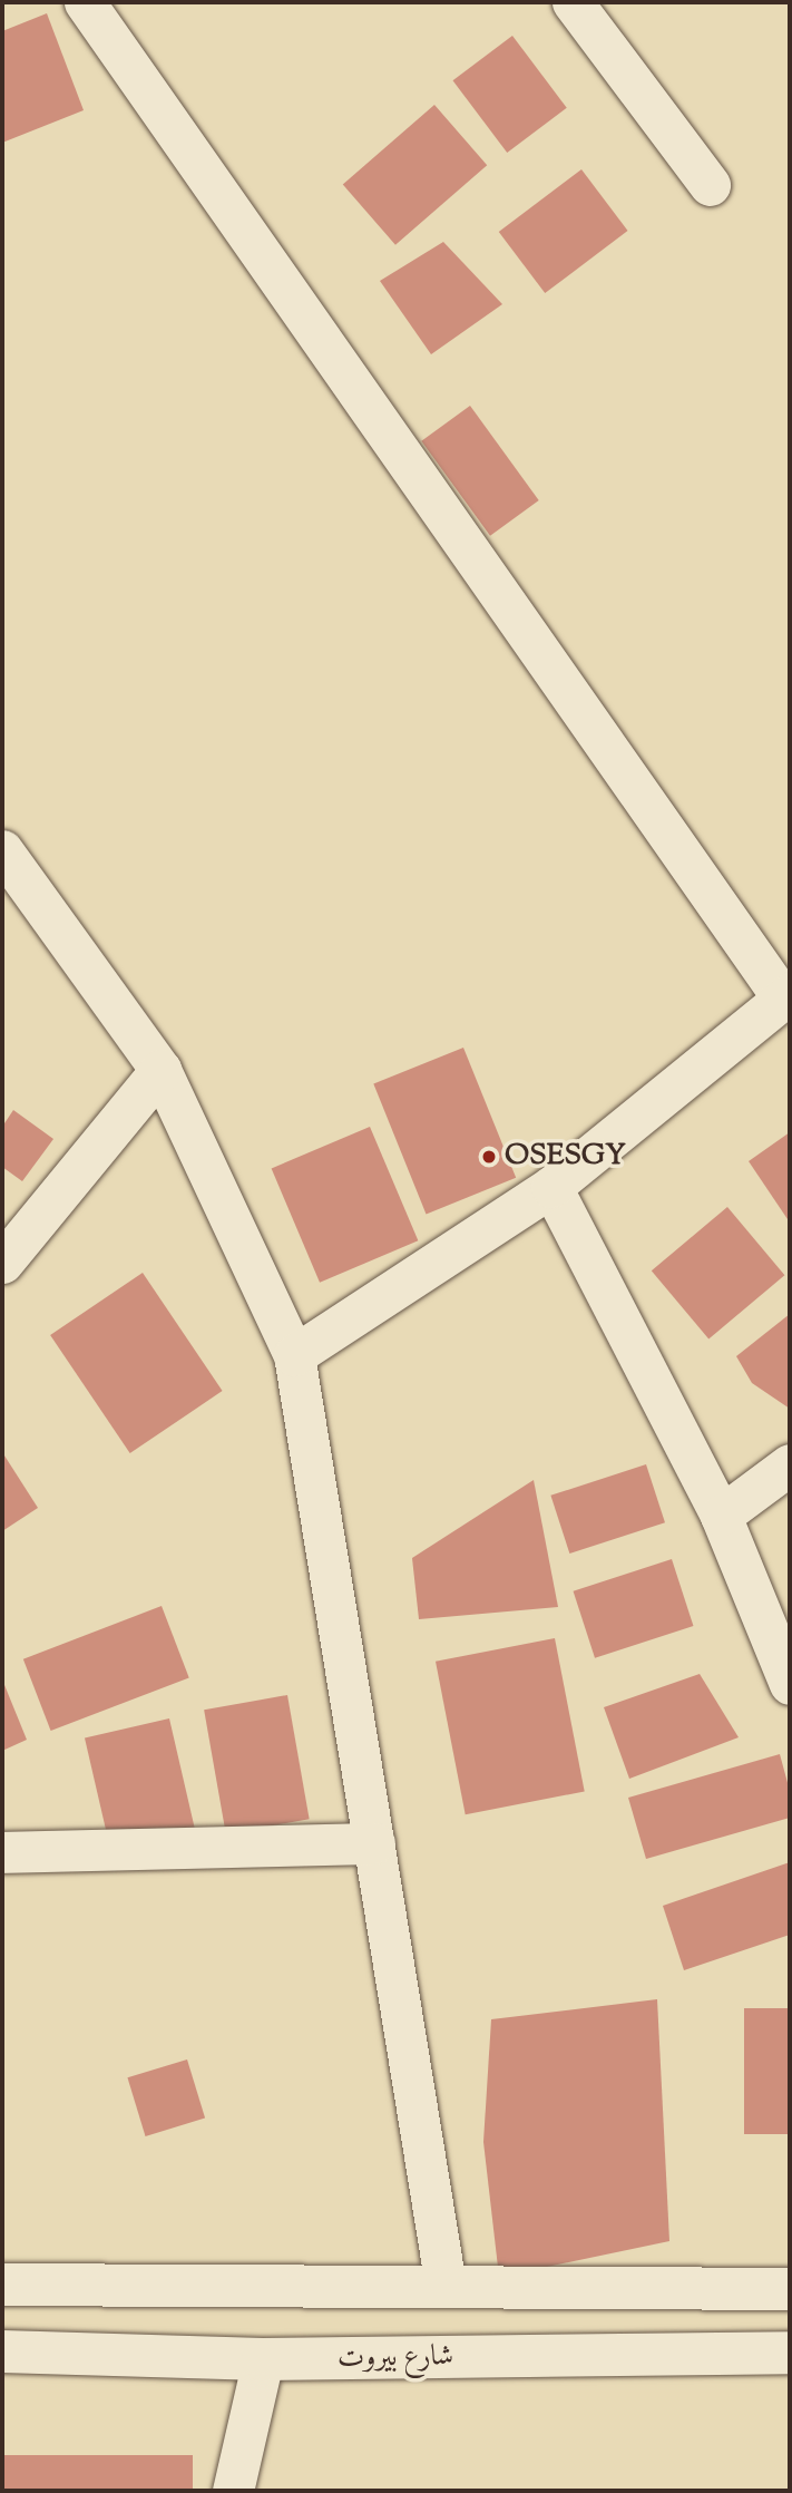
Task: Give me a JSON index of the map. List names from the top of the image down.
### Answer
{
  "streets": {
    "main road": ["شارع بيروت"]
  },
  "places": ["OSESGY"]
}
